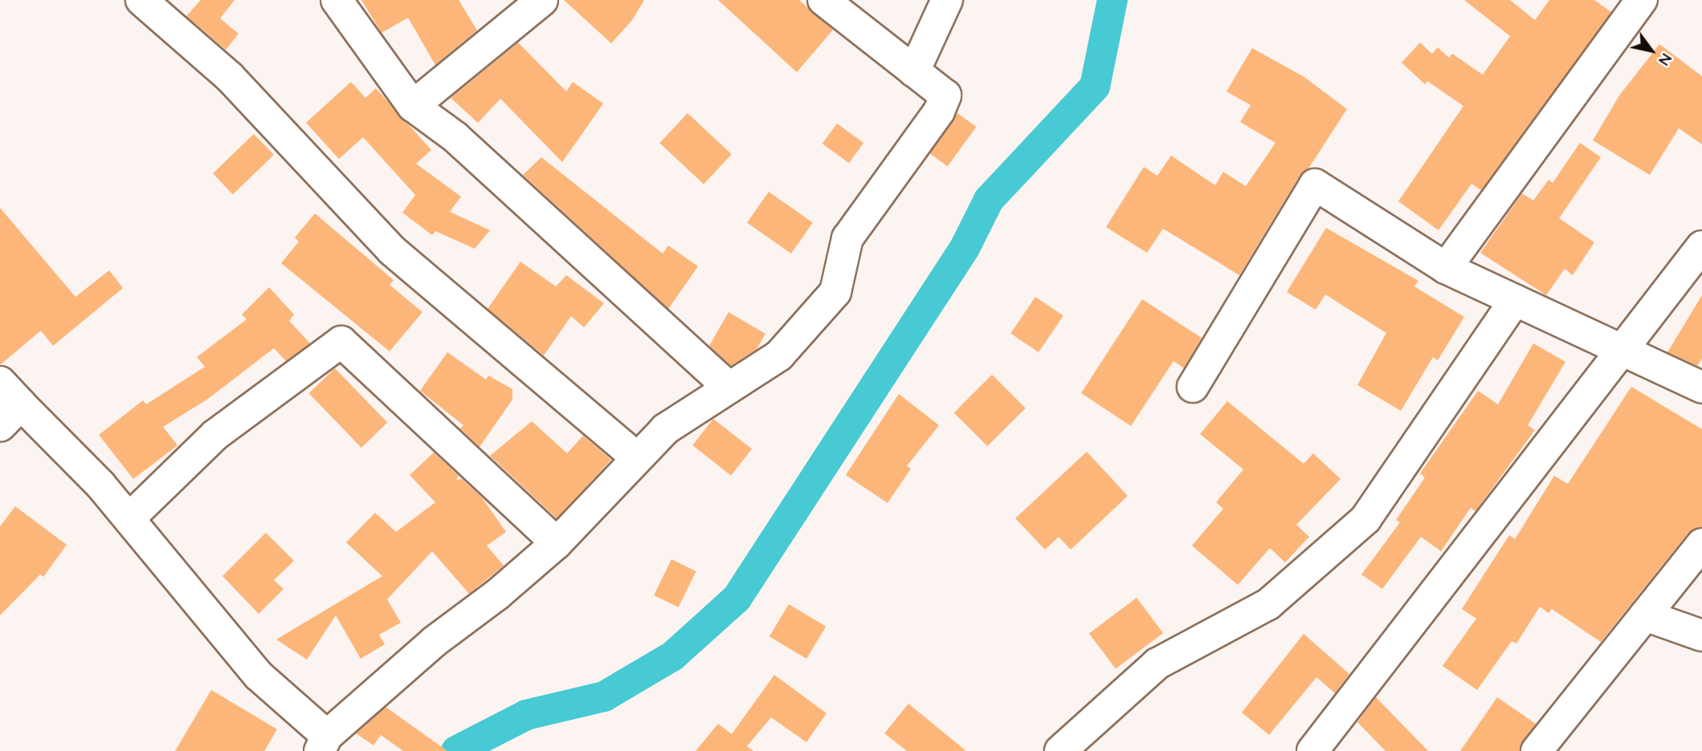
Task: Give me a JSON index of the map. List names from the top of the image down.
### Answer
{
  "north": "bottom right"
}
